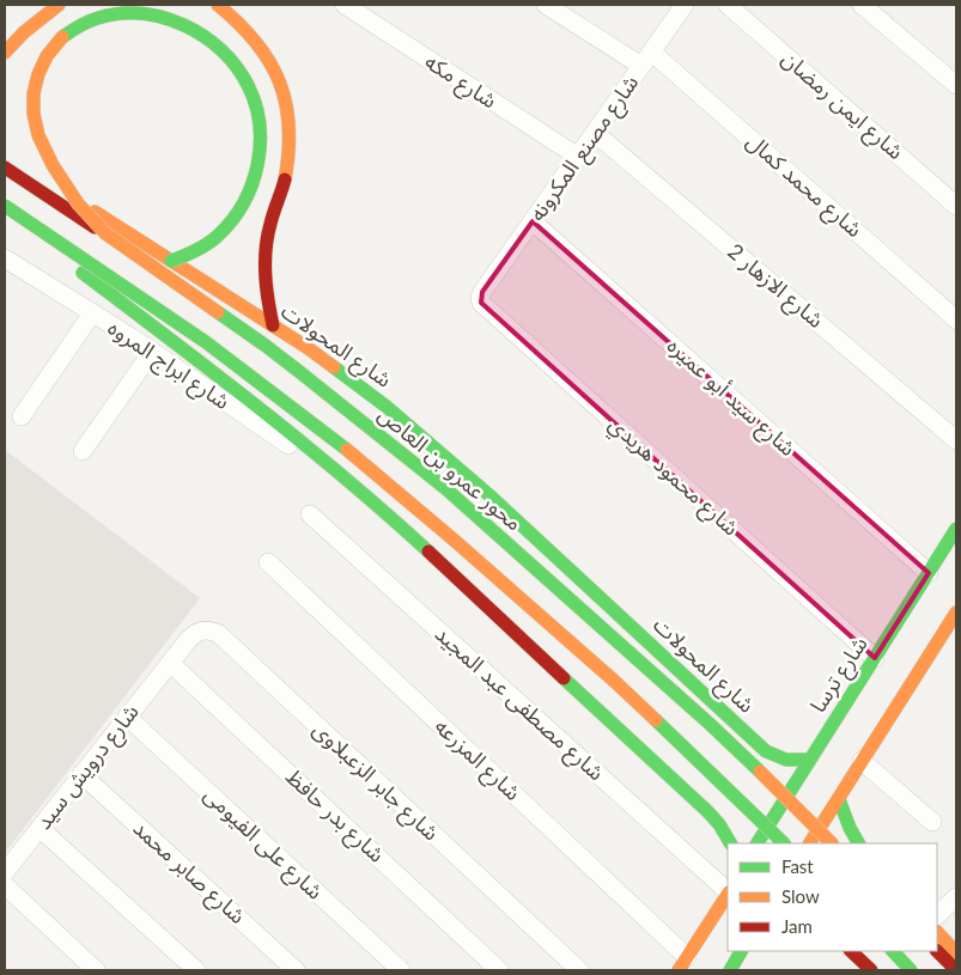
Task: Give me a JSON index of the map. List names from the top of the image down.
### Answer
{
  "streets": {
    "main road": ["شارع المحولات", "محور عمرو بن العاص", "شارع ترسا"],
    "street": [
      "شارع مكه",
      "شارع ايمن رمضان",
      "شارع مصنع المكرونه",
      "شارع محمد كمال",
      "شارع الازهار 2",
      "شارع ابراج المروه",
      "شارع سيد أبو عميره",
      "شارع محمود هريدي",
      "شارع مصطفى عبد المجيد",
      "شارع المزرعه",
      "شارع درويش سيد",
      "شارع جابر الزعبلاوى",
      "شارع بدر حافظ",
      "شارع على الفيومى",
      "شارع صابر محمد"
    ]
  },
  "crossings": [
    ["شارع مكه", "شارع مصنع المكرونه"],
    ["شارع مصنع المكرونه", "شارع محمد كمال"],
    ["شارع مصنع المكرونه", "شارع الازهار 2"],
    ["شارع مصنع المكرونه", "شارع سيد أبو عميره"],
    ["شارع مصنع المكرونه", "شارع محمود هريدي"],
    ["شارع المحولات", "شارع ترسا"],
    ["شارع سيد أبو عميره", "شارع ترسا"],
    ["شارع محمود هريدي", "شارع ترسا"],
    ["شارع درويش سيد", "شارع جابر الزعبلاوى"],
    ["شارع درويش سيد", "شارع بدر حافظ"],
    ["شارع درويش سيد", "شارع على الفيومى"],
    ["شارع درويش سيد", "شارع صابر محمد"],
    ["شارع جابر الزعبلاوى", "شارع بدر حافظ"]
  ],
  "legend": ["Fast", "Slow", "Jam"]
}
